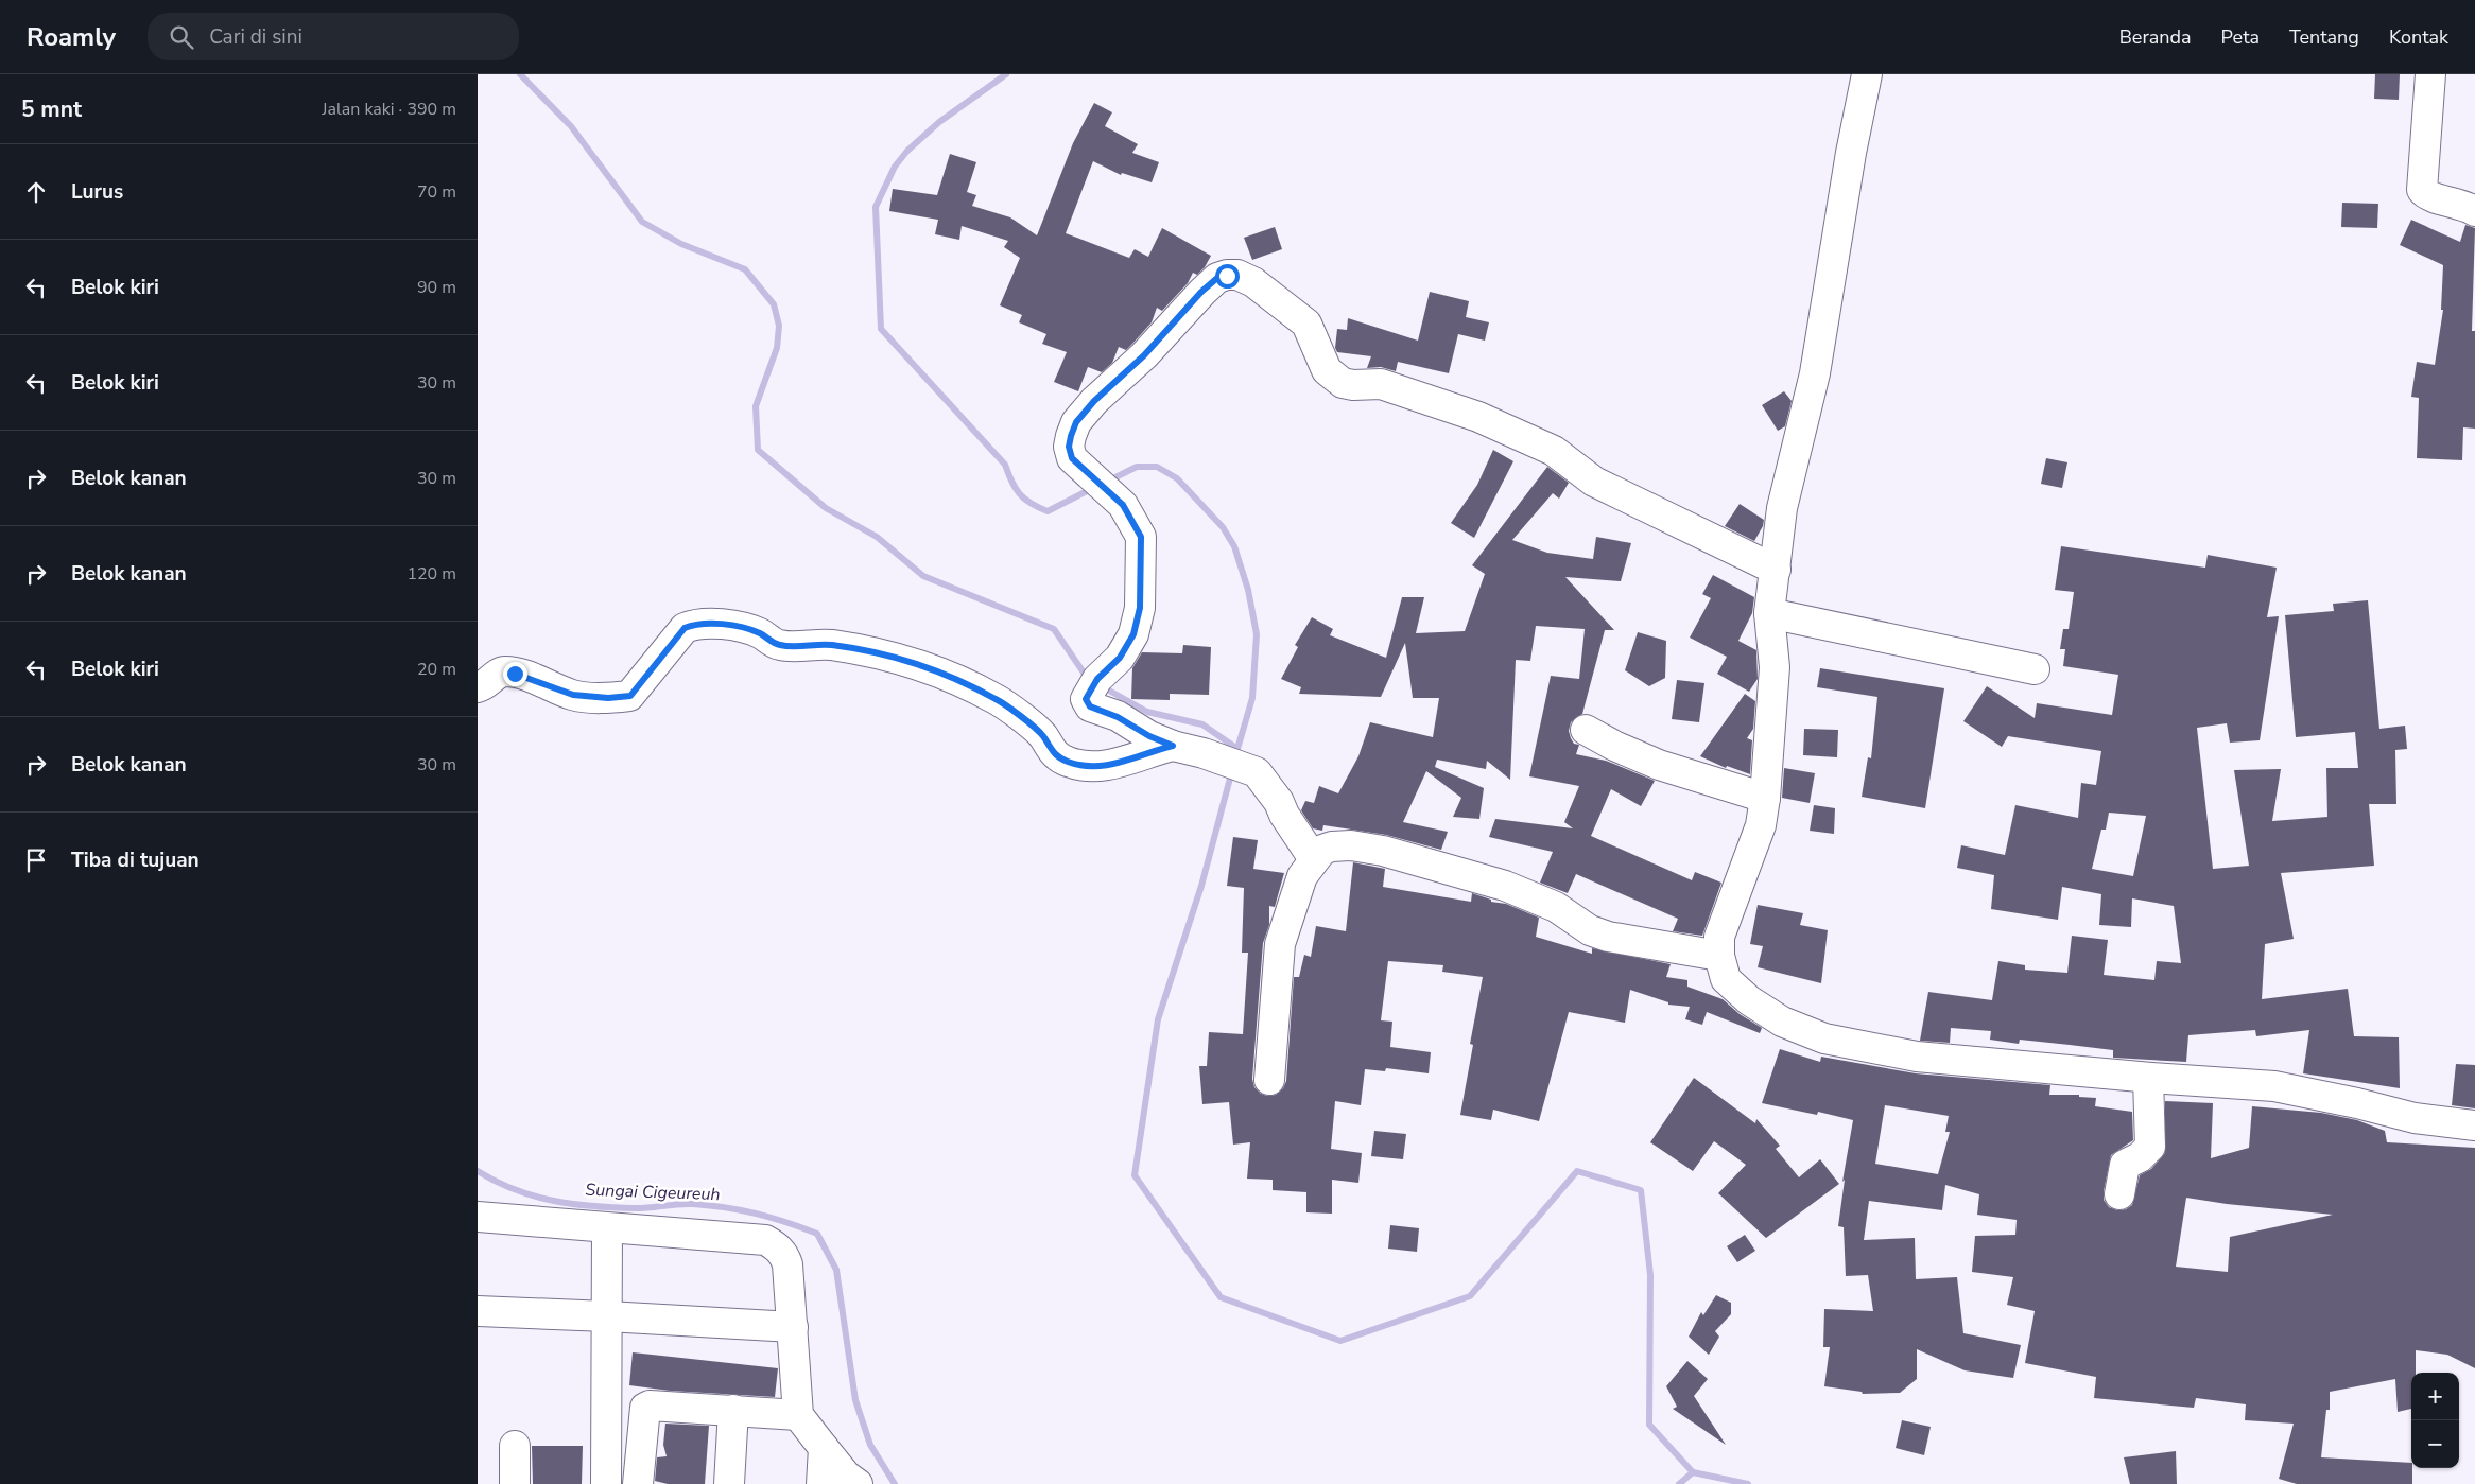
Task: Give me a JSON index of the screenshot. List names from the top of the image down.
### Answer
{
  "water": ["Sungai Cigeureuh"],
  "page": {
    "header": "Roamly",
    "search": "Cari di sini",
    "nav": [
      "Beranda",
      "Peta",
      "Tentang",
      "Kontak"
    ],
    "heading": ["5 mnt", "Jalan kaki · 390 m"],
    "list": [
      ["Lurus", "70 m"],
      ["Belok kiri", "90 m"],
      ["Belok kiri", "30 m"],
      ["Belok kanan", "30 m"],
      ["Belok kanan", "120 m"],
      ["Belok kiri", "20 m"],
      ["Belok kanan", "30 m"],
      "Tiba di tujuan"
    ],
    "map_buttons": ["+", "−"]
  }
}
